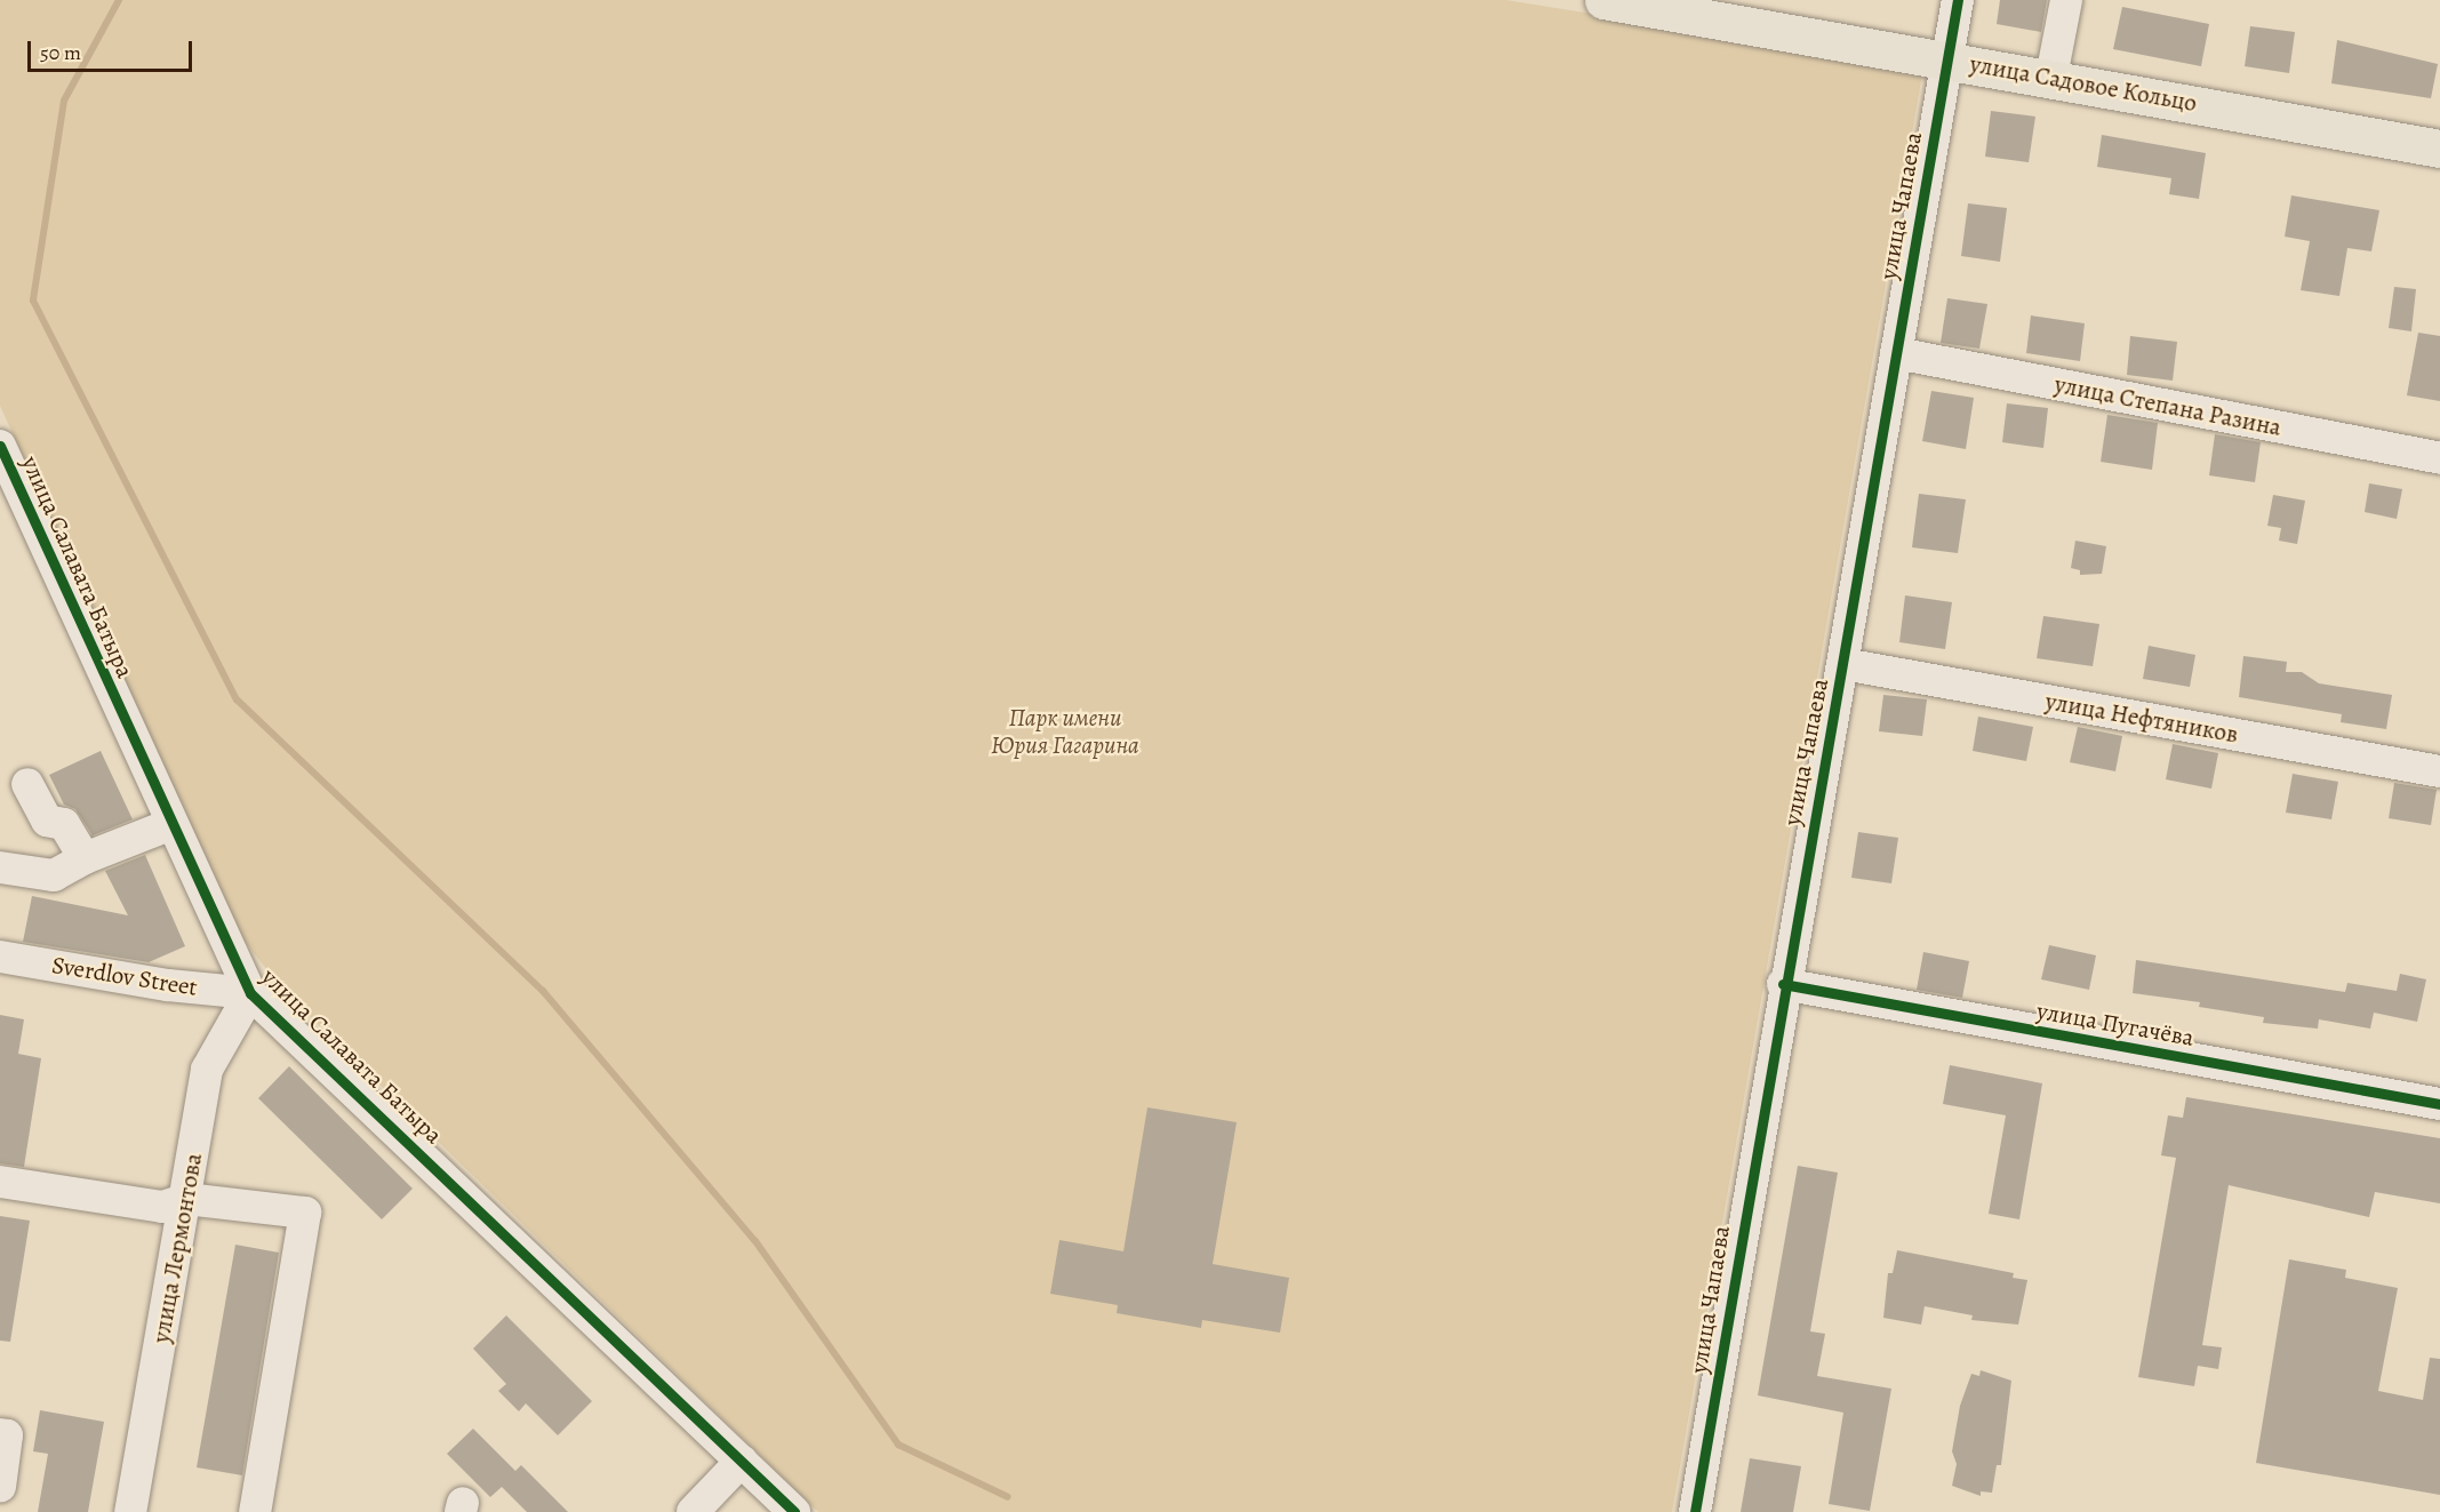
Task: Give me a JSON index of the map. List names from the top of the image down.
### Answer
{
  "streets": {
    "main road": ["улица Садовое Кольцо"],
    "street": [
      "улица Чапаева",
      "улица Степана Разина",
      "улица Салавата Батыра",
      "улица Нефтяников",
      "Sverdlov Street",
      "улица Пугачёва",
      "улица Лермонтова"
    ]
  },
  "crossings": [
    ["улица Садовое Кольцо", "улица Чапаева"],
    ["улица Чапаева", "улица Степана Разина"],
    ["улица Чапаева", "улица Нефтяников"],
    ["улица Чапаева", "улица Пугачёва"],
    ["улица Салавата Батыра", "Sverdlov Street"],
    ["улица Салавата Батыра", "улица Лермонтова"],
    ["Sverdlov Street", "улица Лермонтова"]
  ],
  "parks": ["Парк имени Юрия Гагарина"],
  "scale_bar": "50 m"
}
